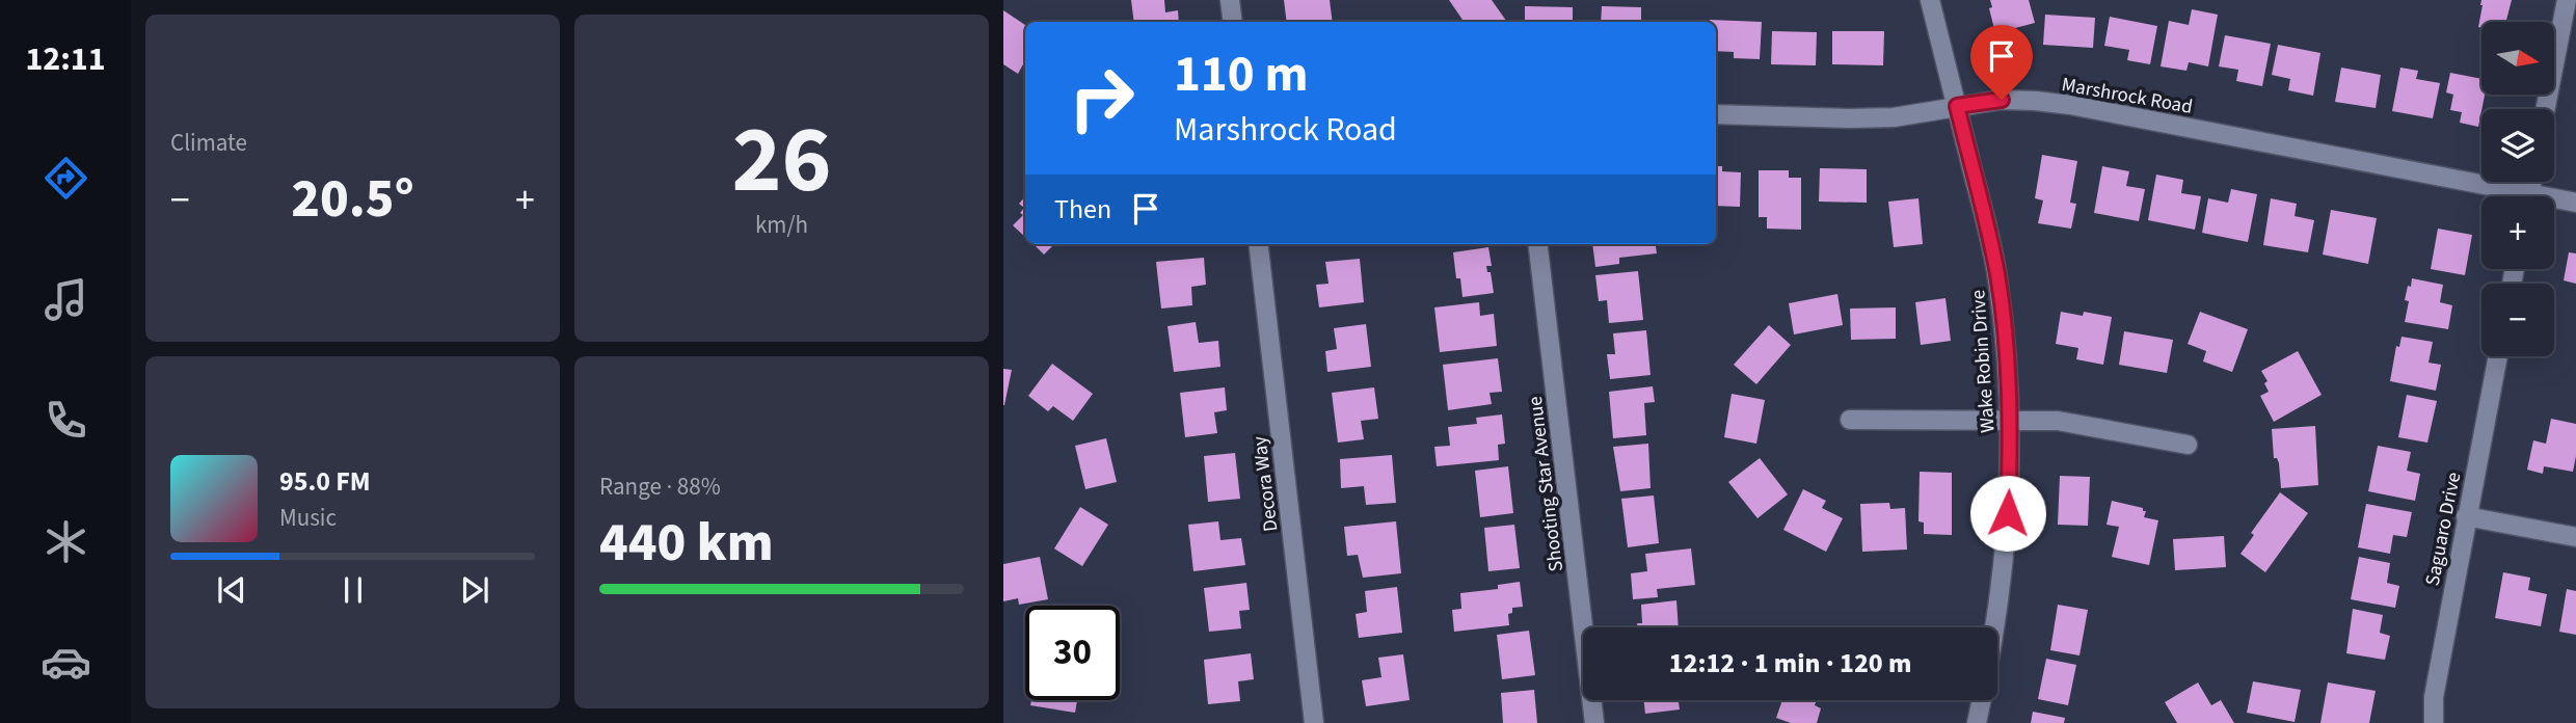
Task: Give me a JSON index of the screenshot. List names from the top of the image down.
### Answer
{
  "streets": {
    "street": [
      "Marshrock Road",
      "Wake Robin Drive",
      "Decora Way",
      "Shooting Star Avenue",
      "Saguaro Drive"
    ]
  },
  "crossings": [
    ["Marshrock Road", "Wake Robin Drive"]
  ],
  "north": "right",
  "page": {
    "tabs": "12:11",
    "tile": [
      "Climate",
      ["26", "km/h"],
      ["Range · 88%", "440 km"]
    ],
    "map_buttons": ["+", "−"],
    "turn": ["110 m", "Marshrock Road"],
    "heat": ["−", "20.5°", "+"],
    "then": "Then",
    "song": ["95.0 FM", "Music"],
    "limit": "30",
    "trip": "12:12 · 1 min · 120 m"
  }
}
